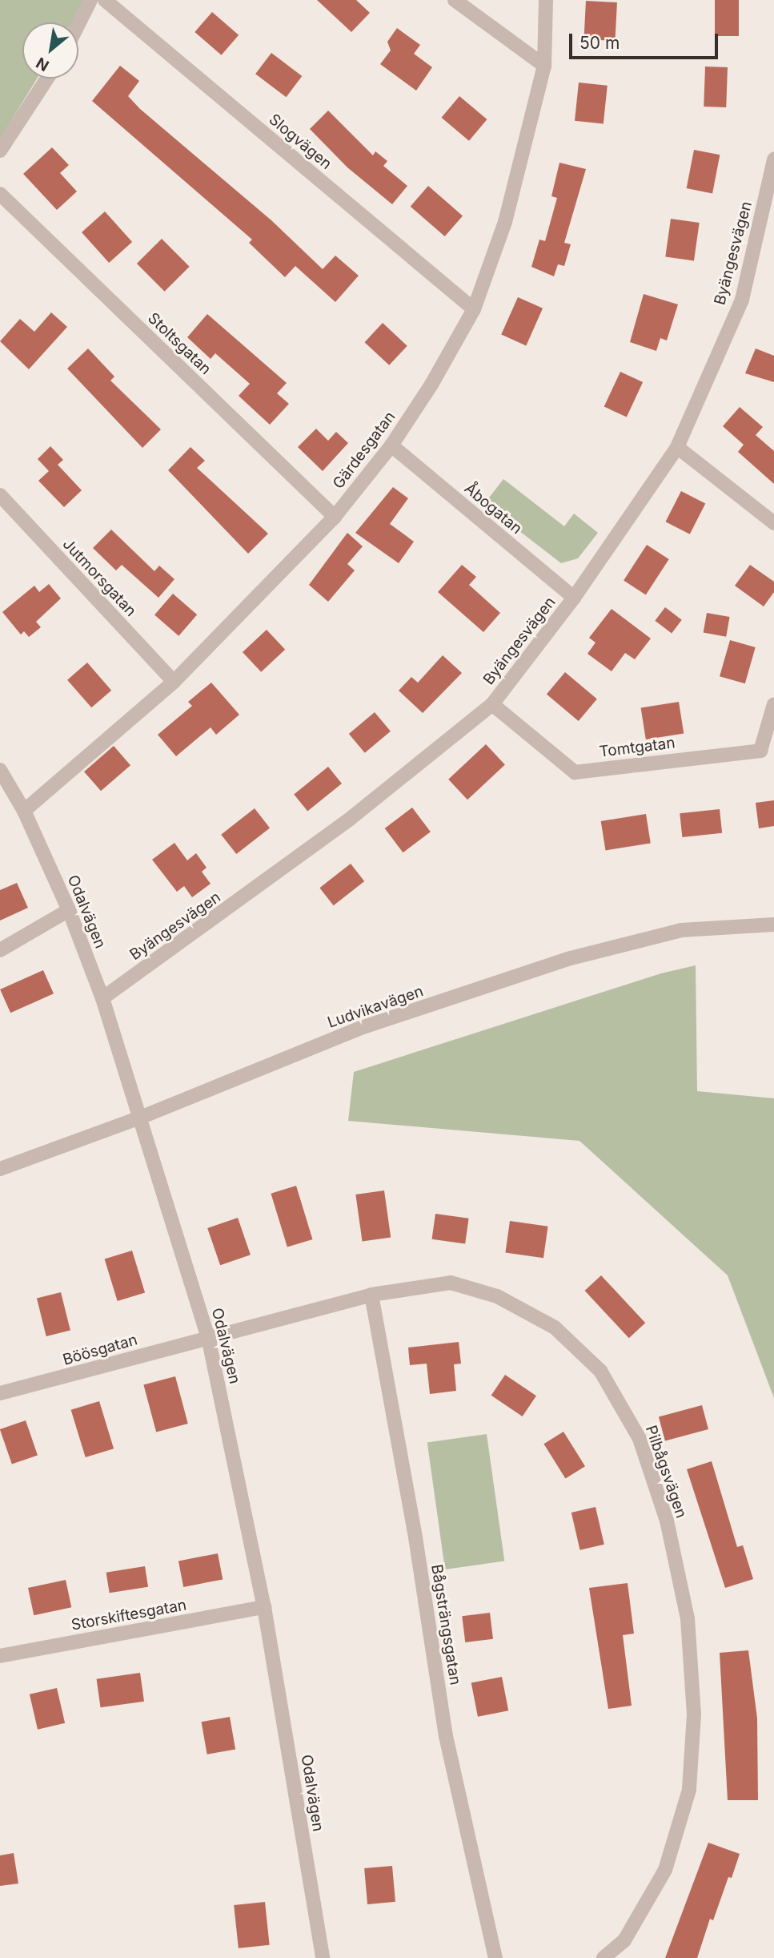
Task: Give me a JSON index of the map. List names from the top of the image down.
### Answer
{
  "streets": {
    "street": [
      "Slogvägen",
      "Byängesvägen",
      "Stoltsgatan",
      "Gärdesgatan",
      "Åbogatan",
      "Jutmorsgatan",
      "Tomtgatan",
      "Odalvägen",
      "Ludvikavägen",
      "Böösgatan",
      "Pilbågsvägen",
      "Storskiftesgatan",
      "Bågsträngsgatan"
    ]
  },
  "crossings": [
    ["Slogvägen", "Gärdesgatan"],
    ["Byängesvägen", "Åbogatan"],
    ["Byängesvägen", "Tomtgatan"],
    ["Byängesvägen", "Odalvägen"],
    ["Stoltsgatan", "Gärdesgatan"],
    ["Gärdesgatan", "Åbogatan"],
    ["Gärdesgatan", "Jutmorsgatan"],
    ["Gärdesgatan", "Odalvägen"],
    ["Odalvägen", "Ludvikavägen"],
    ["Odalvägen", "Böösgatan"],
    ["Odalvägen", "Pilbågsvägen"],
    ["Odalvägen", "Storskiftesgatan"],
    ["Böösgatan", "Pilbågsvägen"],
    ["Pilbågsvägen", "Bågsträngsgatan"]
  ],
  "scale_bar": "50 m",
  "north": "bottom left"
}
